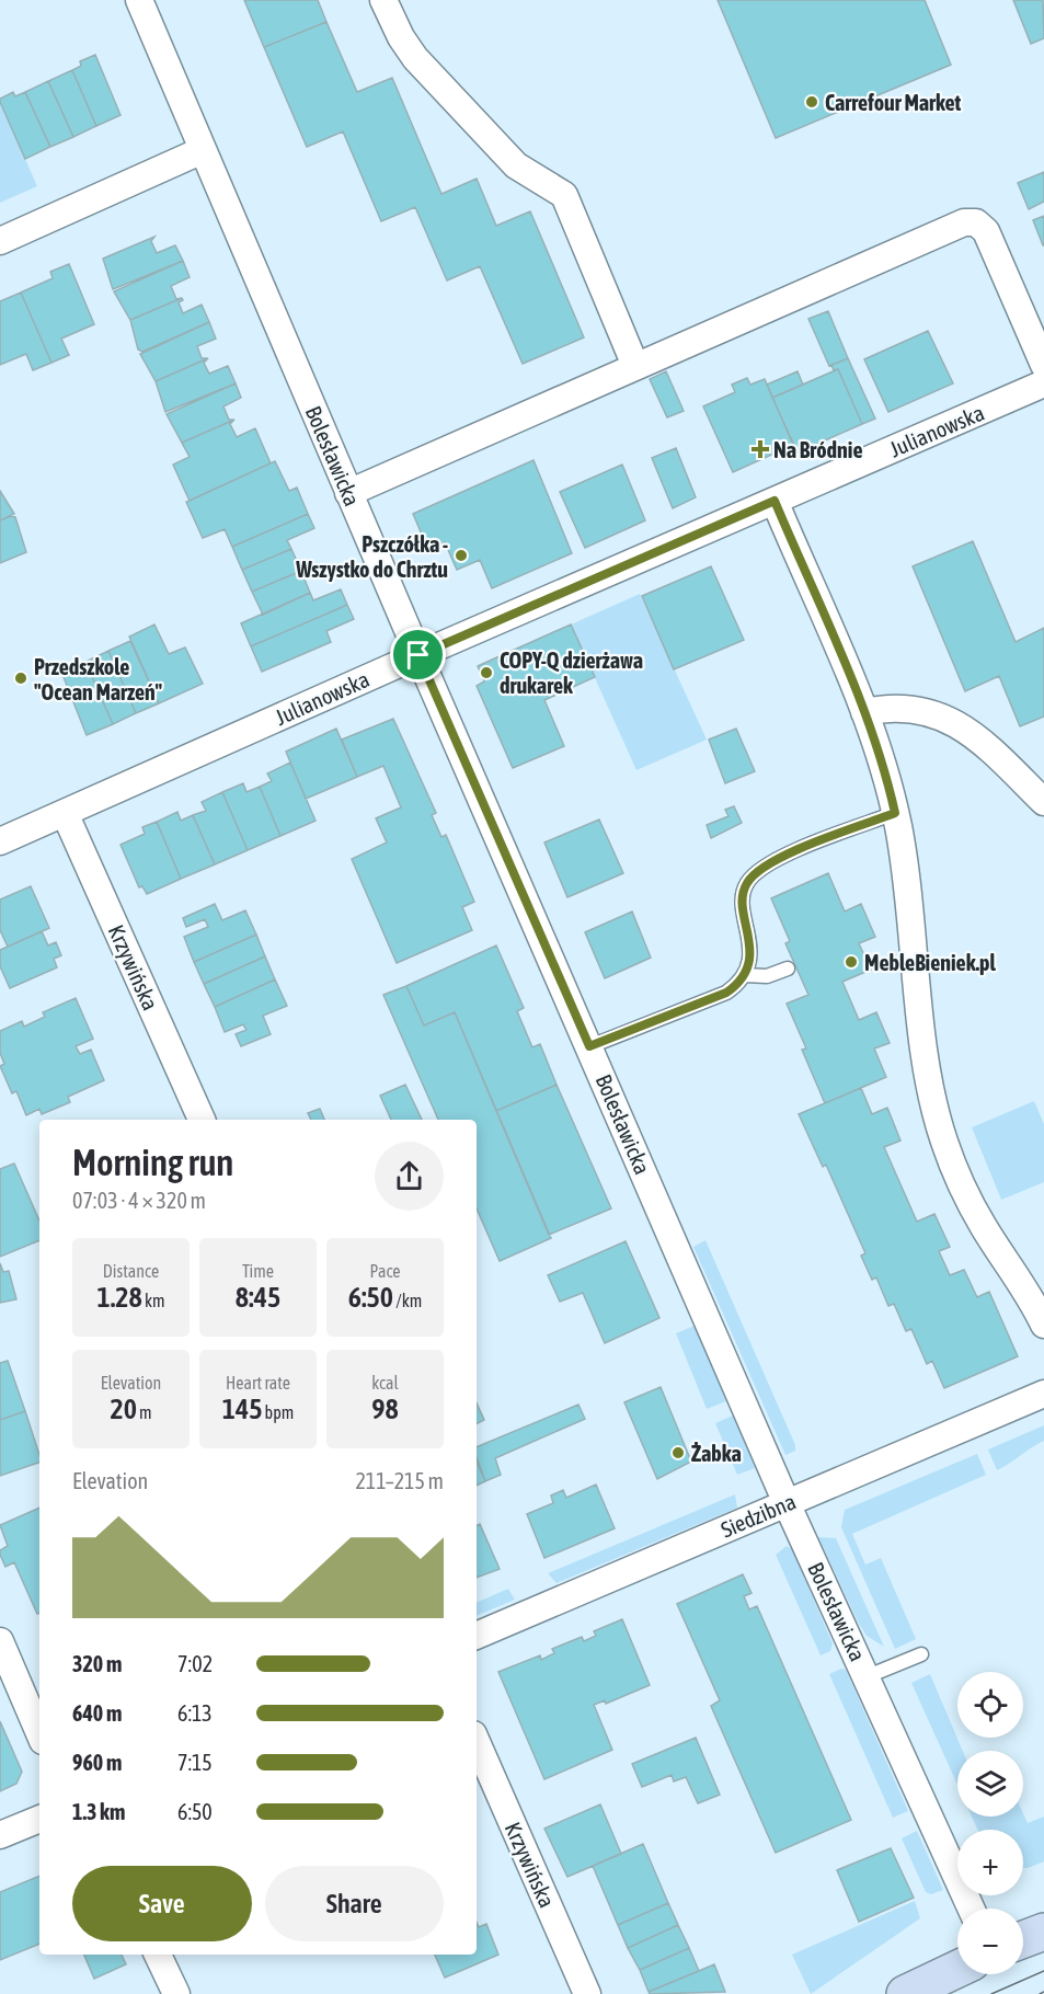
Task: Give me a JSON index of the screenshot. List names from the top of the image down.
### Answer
{
  "streets": {
    "street": [
      "Julianowska",
      "Bolesławicka",
      "Krzywińska",
      "Siedzibna"
    ]
  },
  "crossings": [
    ["Julianowska", "Bolesławicka"],
    ["Julianowska", "Krzywińska"],
    ["Bolesławicka", "Siedzibna"]
  ],
  "places": {
    "other": [
      "Carrefour Market",
      "Pszczółka - Wszystko do Chrztu",
      "COPY-Q dzierżawa drukarek",
      "Przedszkole \"Ocean Marzeń\"",
      "MebleBieniek.pl",
      "Żabka"
    ],
    "health": ["Na Bródnie"]
  },
  "page": {
    "heading": ["Morning run", "07:03 · 4 × 320 m"],
    "stats": [
      ["Distance", "1.28 km"],
      ["Time", "8:45"],
      ["Pace", "6:50 /km"],
      ["Elevation", "20 m"],
      ["Heart rate", "145 bpm"],
      ["kcal", "98"]
    ],
    "chart": ["Elevation", "211–215 m"],
    "list": [
      {
        "name": "320 m",
        "note": "7:02"
      },
      {
        "name": "640 m",
        "note": "6:13"
      },
      {
        "name": "960 m",
        "note": "7:15"
      },
      {
        "name": "1.3 km",
        "note": "6:50"
      }
    ],
    "map_buttons": ["+", "−"],
    "buttons": ["Save", "Share"]
  }
}
